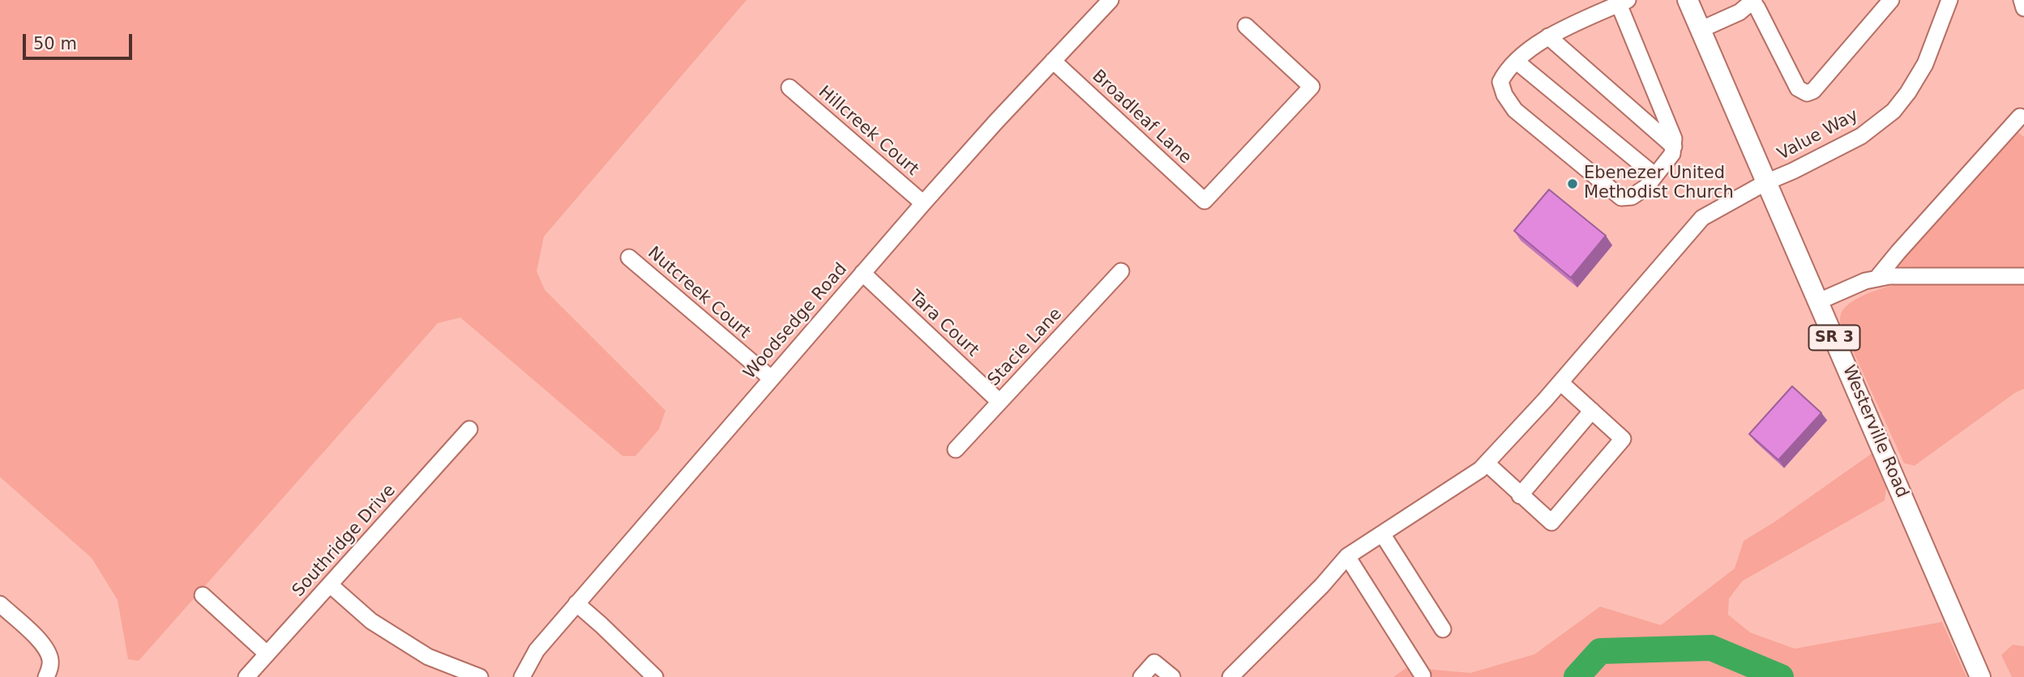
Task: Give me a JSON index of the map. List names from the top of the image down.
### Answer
{
  "streets": {
    "main road": ["SR 3", "Westerville Road"],
    "street": [
      "Broadleaf Lane",
      "Hillcreek Court",
      "Value Way",
      "Nutcreek Court",
      "Woodsedge Road",
      "Tara Court",
      "Stacie Lane",
      "Southridge Drive"
    ]
  },
  "crossings": [
    ["Broadleaf Lane", "Woodsedge Road"],
    ["Hillcreek Court", "Woodsedge Road"],
    ["Value Way", "Westerville Road"],
    ["Nutcreek Court", "Woodsedge Road"],
    ["Woodsedge Road", "Tara Court"],
    ["Tara Court", "Stacie Lane"]
  ],
  "places": ["Ebenezer United Methodist Church"],
  "scale_bar": "50 m"
}
